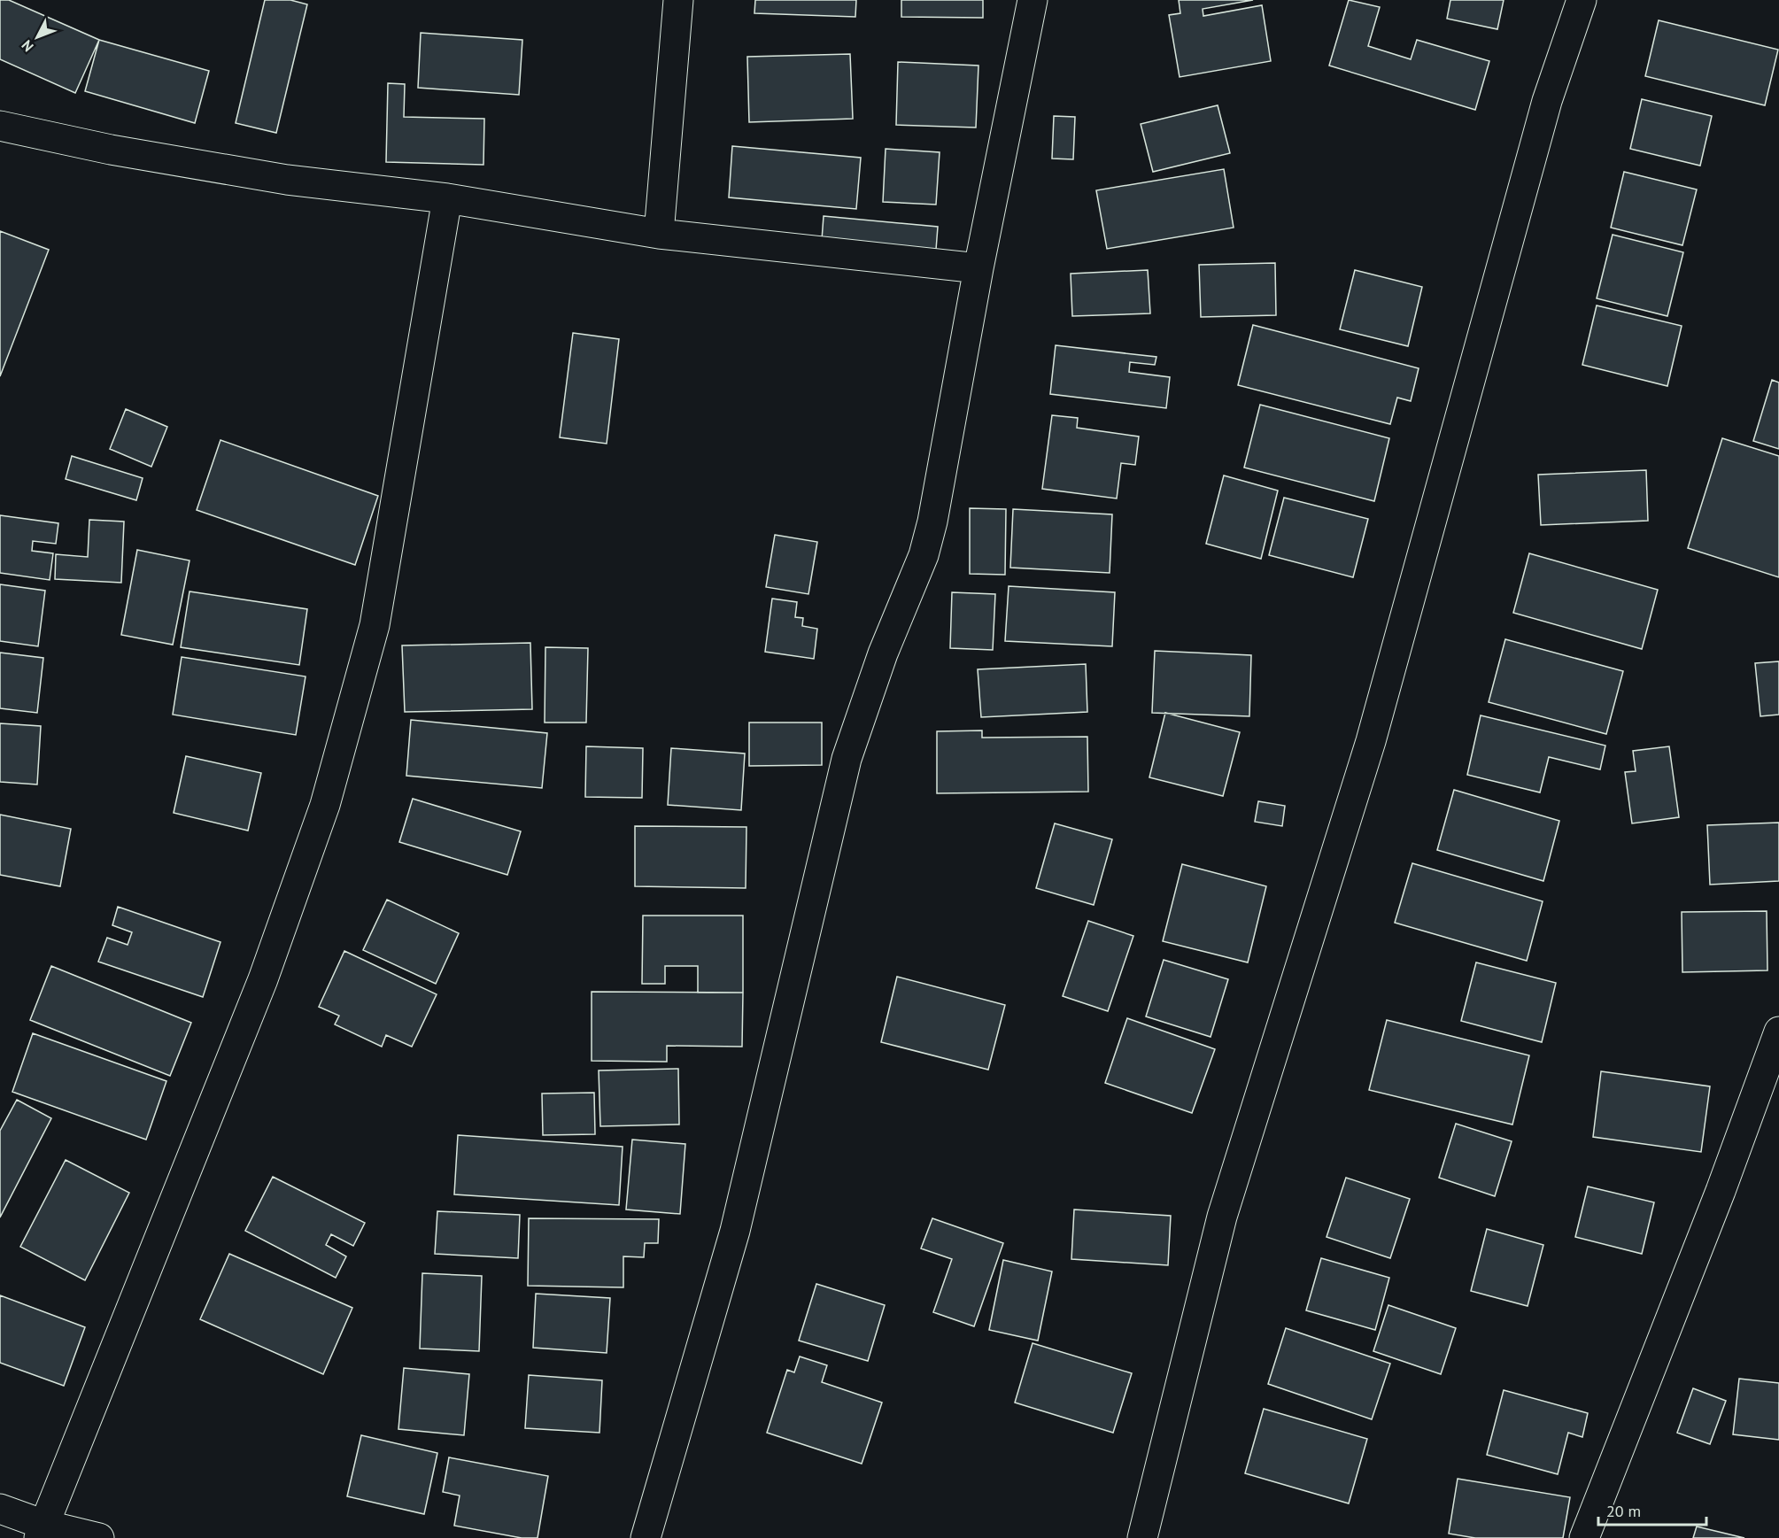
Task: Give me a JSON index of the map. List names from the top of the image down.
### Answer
{
  "scale_bar": "20 m",
  "north": "bottom left"
}
